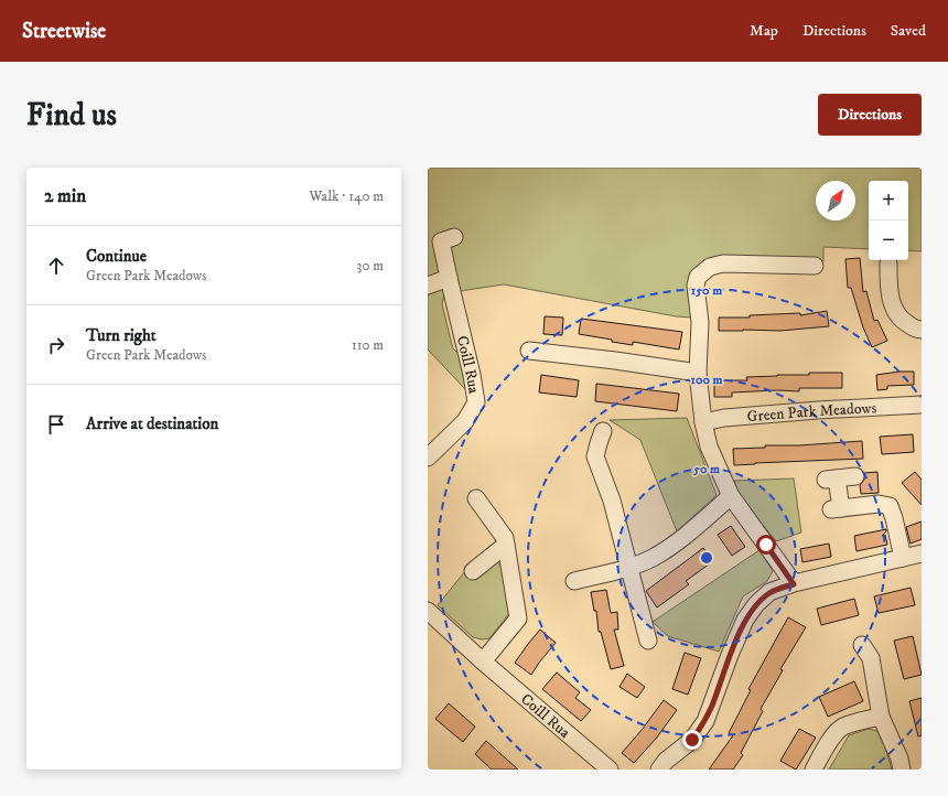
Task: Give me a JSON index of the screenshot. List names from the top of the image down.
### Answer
{
  "streets": {
    "street": ["Coill Rua", "Green Park Meadows"]
  },
  "north": "top right",
  "page": {
    "header": "Streetwise",
    "nav": ["Map", "Directions", "Saved"],
    "buttons": "Directions",
    "title": "Find us",
    "heading": ["2 min", "Walk · 140 m"],
    "map_buttons": ["+", "−"],
    "list": [
      ["Continue", "Green Park Meadows", "30 m"],
      ["Turn right", "Green Park Meadows", "110 m"],
      "Arrive at destination"
    ]
  },
  "rings": ["150 m", "100 m", "50 m"]
}
